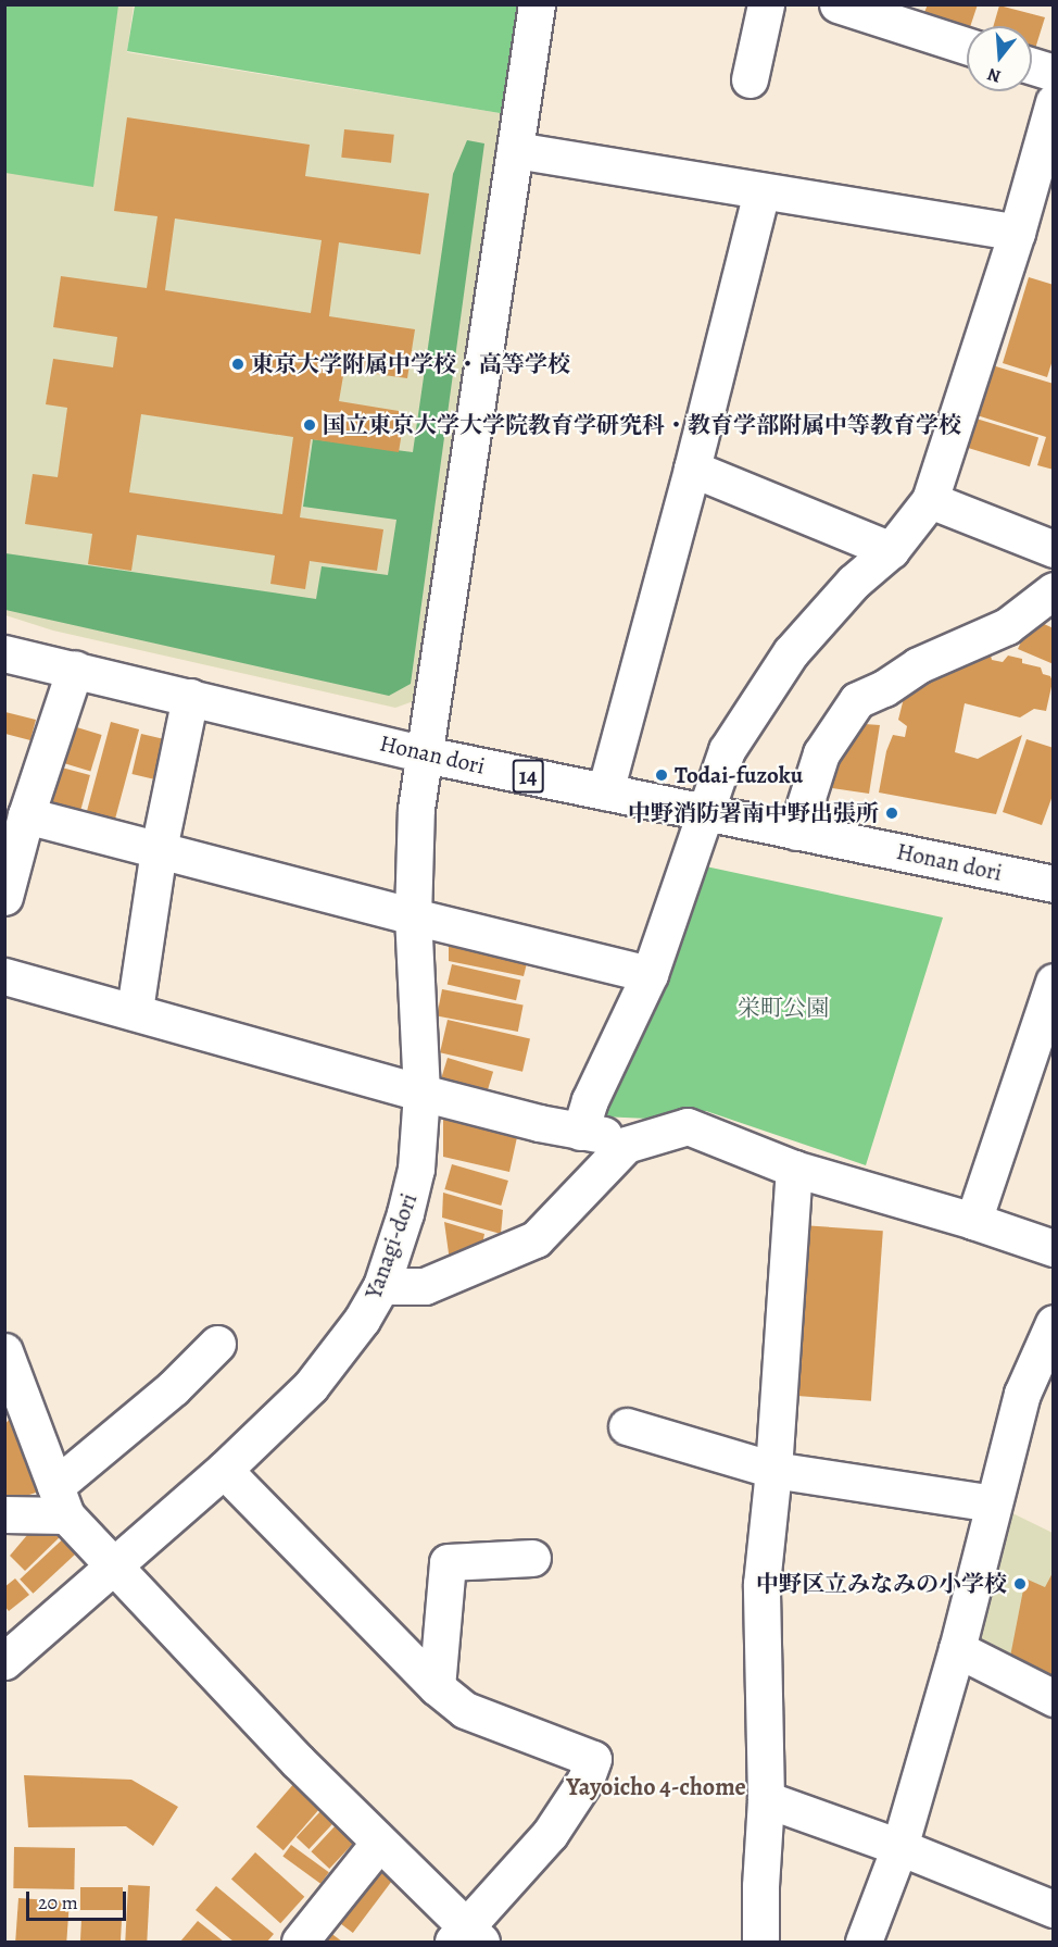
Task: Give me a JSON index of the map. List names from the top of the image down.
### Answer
{
  "streets": {
    "street": ["Honan dori", "14", "Yanagi-dori"]
  },
  "crossings": [
    ["Honan dori", "Yanagi-dori"]
  ],
  "districts": ["Yayoicho 4-chome"],
  "parks": ["栄町公園"],
  "places": [
    "東京大学附属中学校・高等学校",
    "国立東京大学大学院教育学研究科・教育学部附属中等教育学校",
    "Todai-fuzoku",
    "中野消防署南中野出張所",
    "中野区立みなみの小学校"
  ],
  "scale_bar": "20 m",
  "north": "bottom"
}
